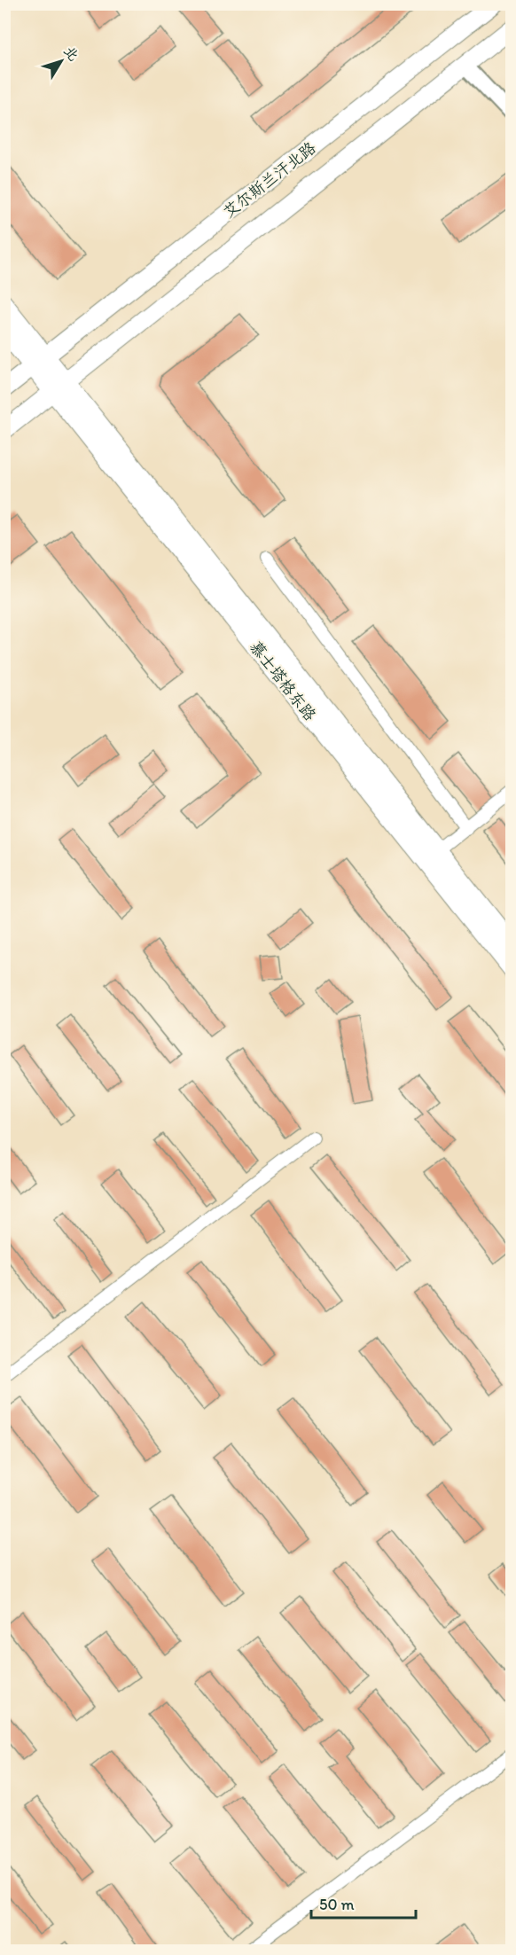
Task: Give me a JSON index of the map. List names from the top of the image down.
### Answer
{
  "streets": {
    "main road": ["艾尔斯兰汗北路", "慕士塔格东路"]
  },
  "crossings": [
    ["艾尔斯兰汗北路", "慕士塔格东路"]
  ],
  "scale_bar": "50 m",
  "north": "top right"
}
